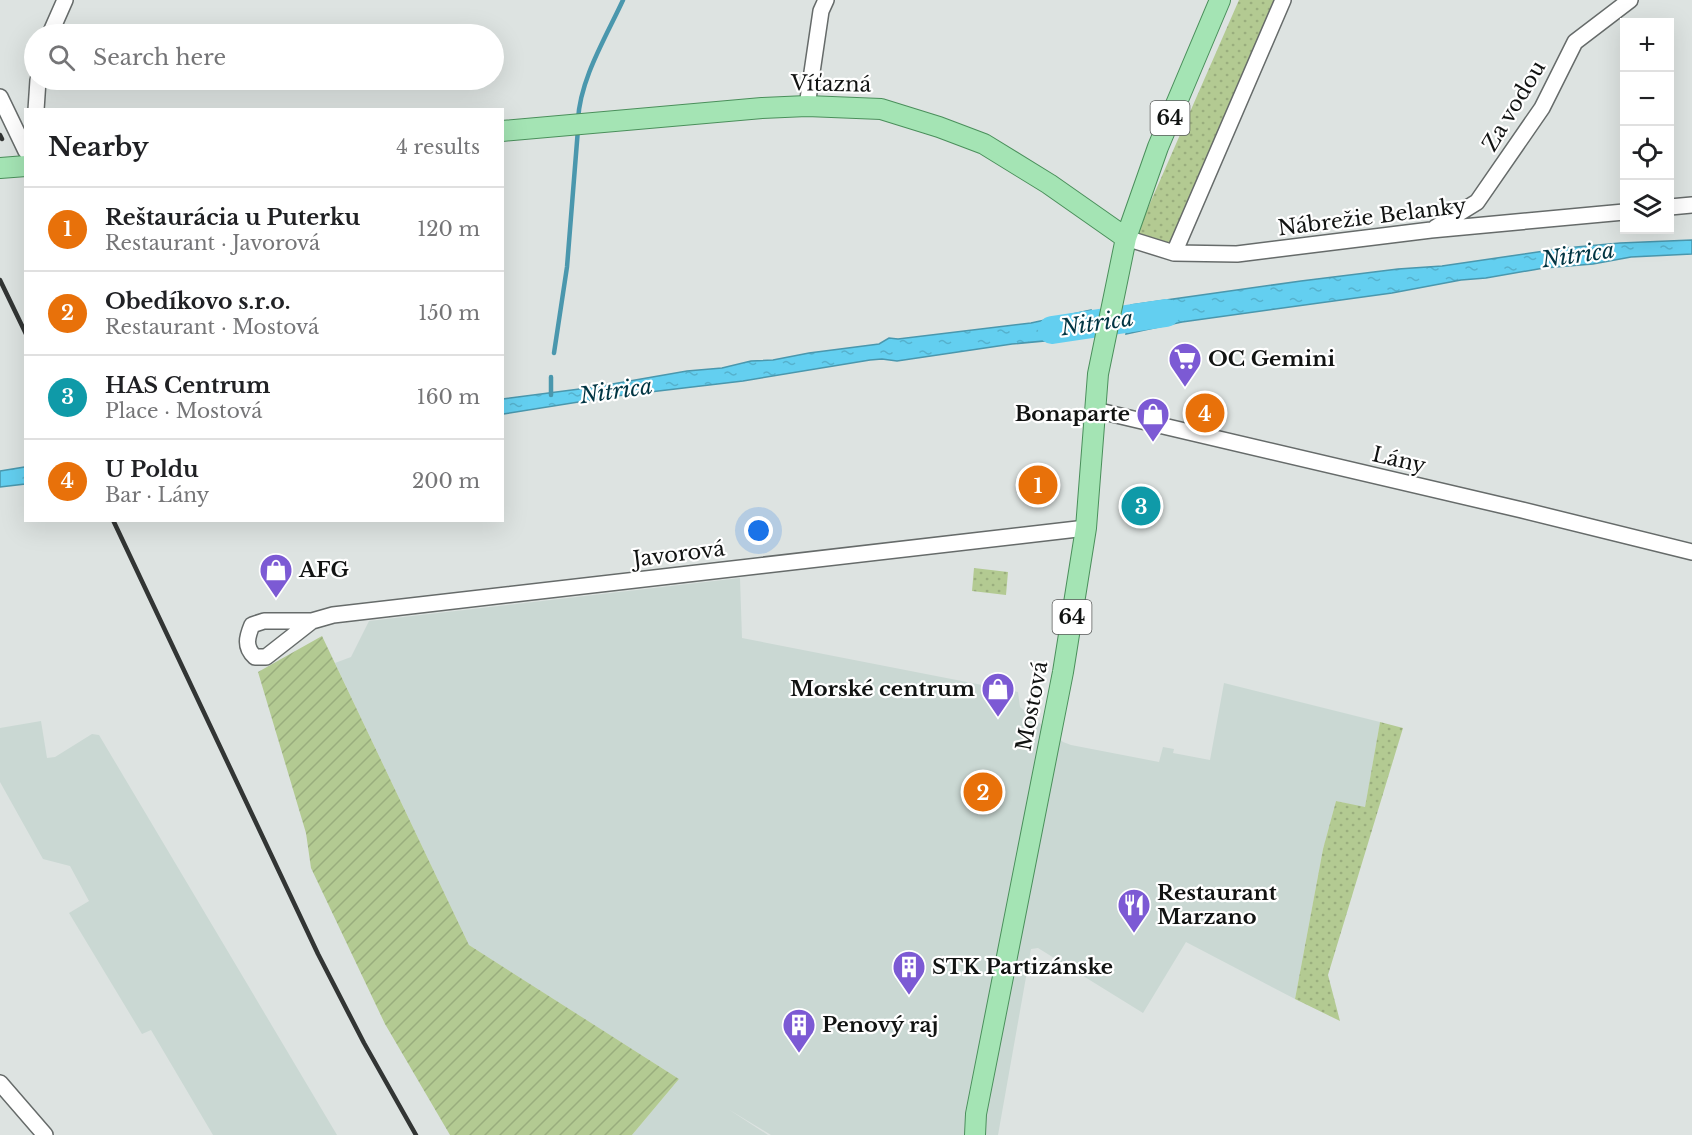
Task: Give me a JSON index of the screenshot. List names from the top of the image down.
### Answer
{
  "streets": {
    "main road": ["Víťazná", "64", "Mostová"],
    "street": [
      "Za vodou",
      "Nábrežie Belanky",
      "Lány",
      "Javorová"
    ]
  },
  "crossings": [
    ["Víťazná", "64"],
    ["Víťazná", "Nábrežie Belanky"],
    ["Víťazná", "Mostová"],
    ["Za vodou", "Nábrežie Belanky"],
    ["64", "Nábrežie Belanky"],
    ["64", "Mostová"],
    ["Nábrežie Belanky", "Mostová"],
    ["Lány", "Mostová"],
    ["Javorová", "Mostová"]
  ],
  "water": ["Nitrica"],
  "places": {
    "supermarket": ["OC Gemini"],
    "shop": ["Bonaparte", "AFG", "Morské centrum"],
    "restaurant": ["Restaurant Marzano"],
    "building": ["STK Partizánske", "Penový raj"]
  },
  "page": {
    "map_buttons": ["+", "−"],
    "search": "Search here",
    "heading": ["Nearby", "4 results"],
    "list": [
      {
        "mark": "1",
        "name": "Reštaurácia u Puterku",
        "note": "Restaurant · Javorová",
        "value": "120 m"
      },
      {
        "mark": "2",
        "name": "Obedíkovo s.r.o.",
        "note": "Restaurant · Mostová",
        "value": "150 m"
      },
      {
        "mark": "3",
        "name": "HAS Centrum",
        "note": "Place · Mostová",
        "value": "160 m"
      },
      {
        "mark": "4",
        "name": "U Poldu",
        "note": "Bar · Lány",
        "value": "200 m"
      }
    ],
    "pins": [
      "4",
      "1",
      "3",
      "2"
    ]
  }
}
